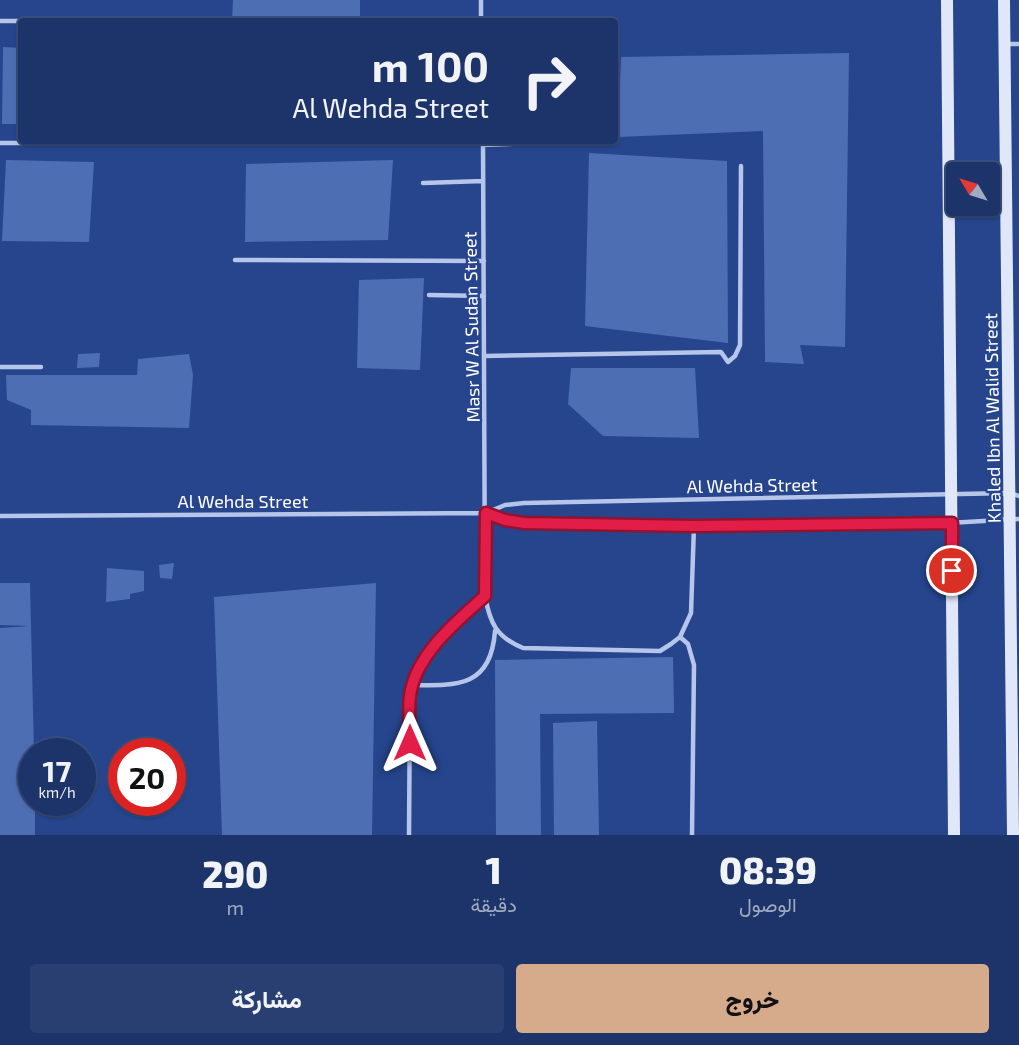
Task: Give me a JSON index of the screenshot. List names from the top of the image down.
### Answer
{
  "streets": {
    "main road": ["Khaled Ibn Al Walid Street"],
    "lane": ["Masr W Al Sudan Street", "Al Wehda Street"]
  },
  "crossings": [
    ["Masr W Al Sudan Street", "Al Wehda Street"],
    ["Khaled Ibn Al Walid Street", "Al Wehda Street"]
  ],
  "north": "top left",
  "page": {
    "turn": ["100 m", "Al Wehda Street"],
    "speed": "17 km/h",
    "limit": "20",
    "eta": [
      "08:39",
      "الوصول",
      "1",
      "دقيقة",
      "290",
      "m"
    ],
    "buttons": ["خروج", "مشاركة"]
  }
}
